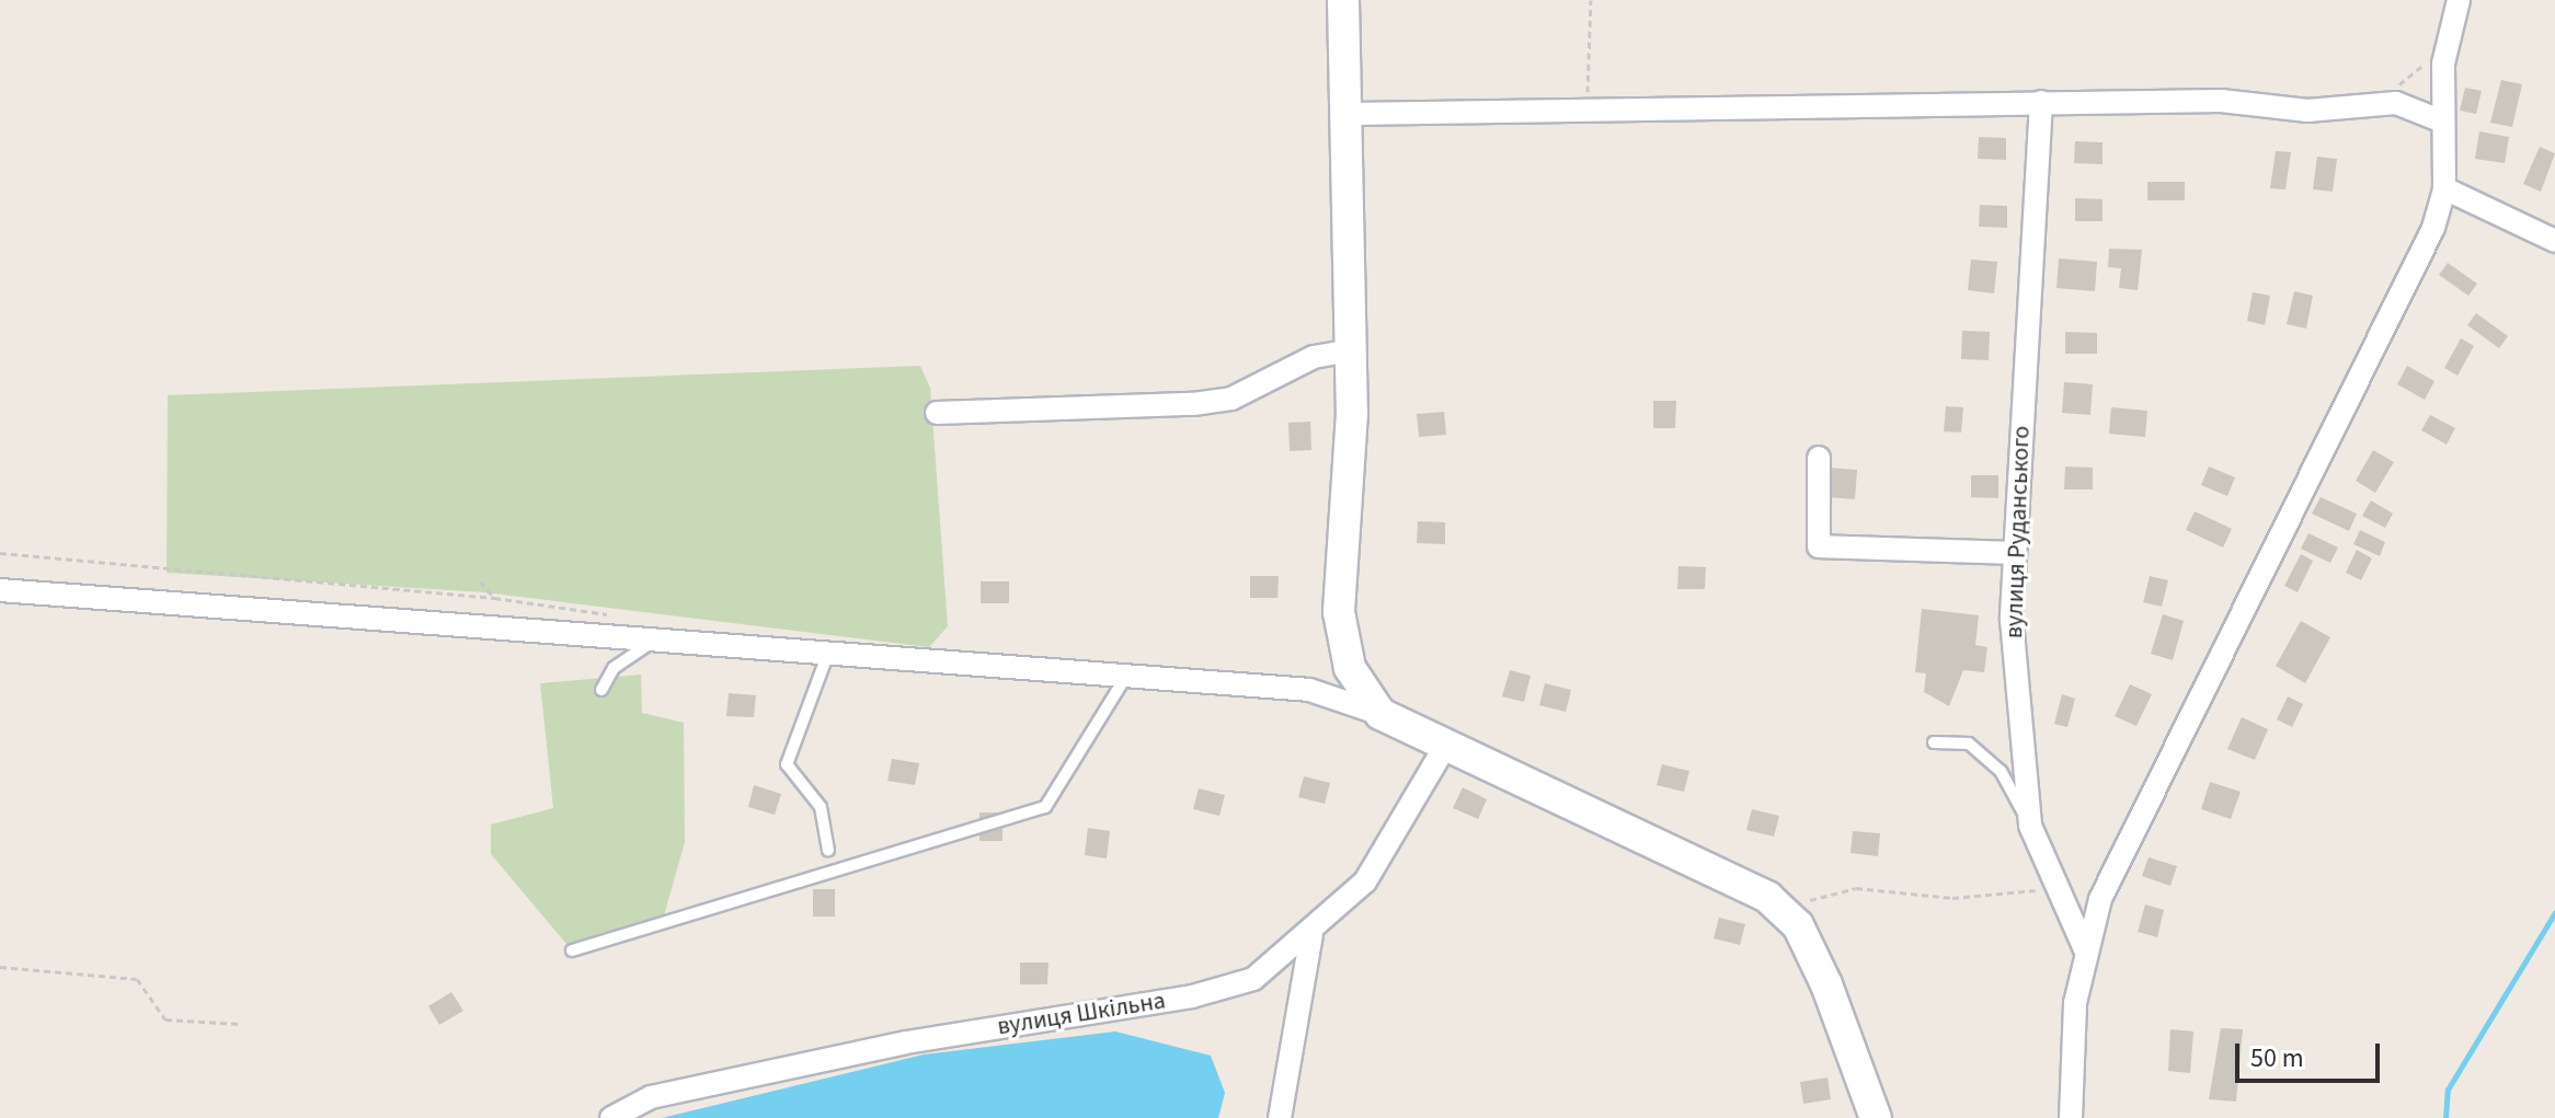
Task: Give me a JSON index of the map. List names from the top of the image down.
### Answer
{
  "streets": {
    "street": ["вулиця Руданського", "вулиця Шкільна"]
  },
  "scale_bar": "50 m"
}
